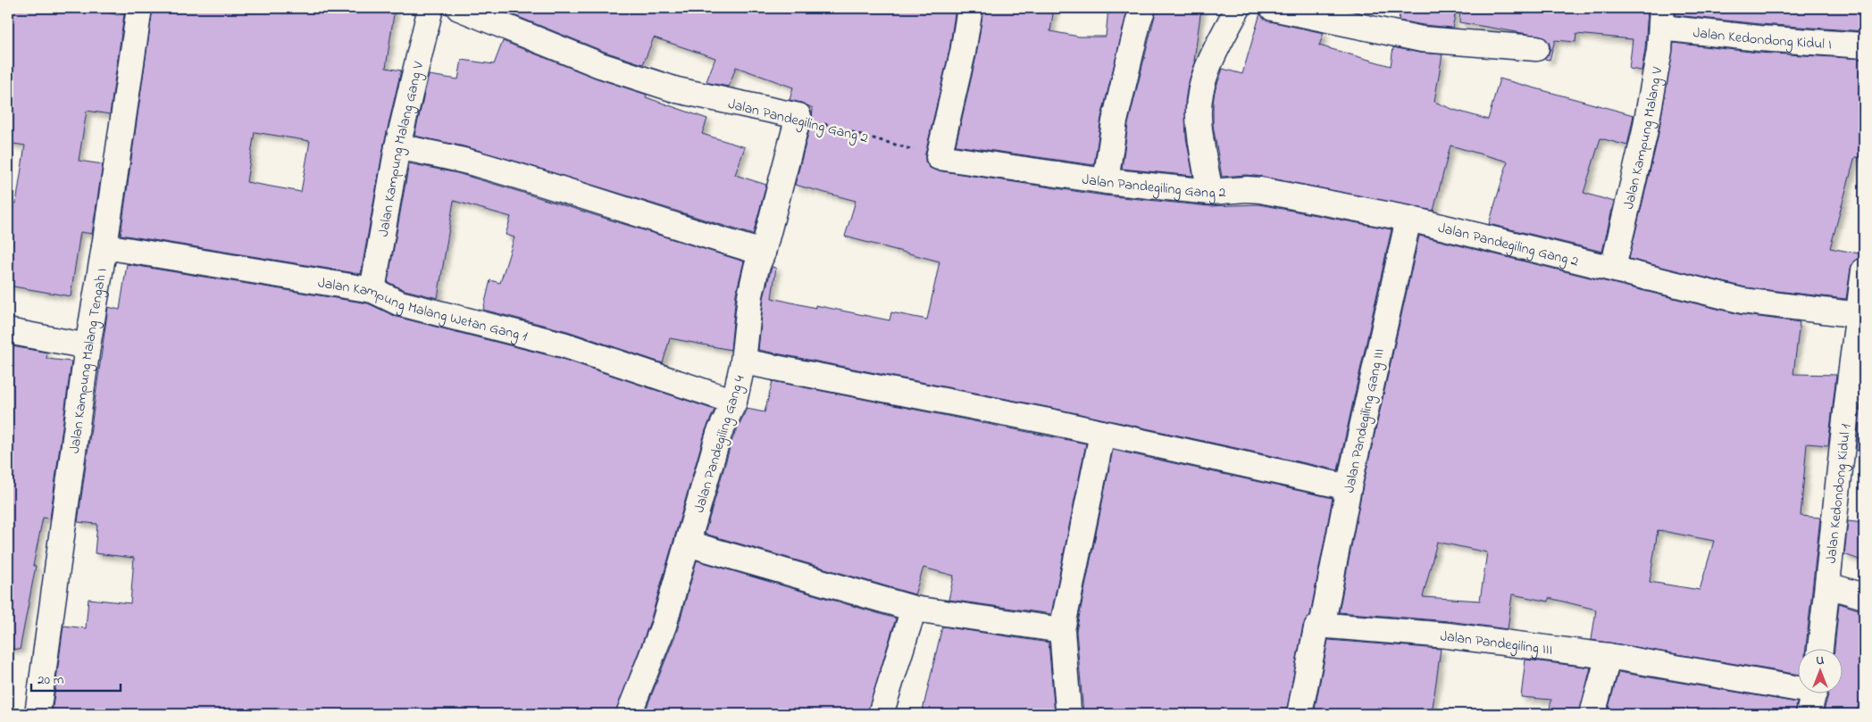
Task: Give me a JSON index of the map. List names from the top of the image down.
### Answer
{
  "streets": {
    "street": [
      "Jalan Kedondong Kidul I",
      "Jalan Pandegiling Gang 2",
      "Jalan Kampung Malang V",
      "Jalan Kampung Malang Gang V",
      "Jalan Kampung Malang Wetan Gang 1",
      "Jalan Kampung Malang Tengah I",
      "Jalan Pandegiling Gang III",
      "Jalan Pandegiling Gang 4",
      "Jalan Kedondong Kidul 1",
      "Jalan Pandegiling III"
    ]
  },
  "crossings": [
    ["Jalan Kedondong Kidul I", "Jalan Kampung Malang V"],
    ["Jalan Pandegiling Gang 2", "Jalan Kampung Malang V"],
    ["Jalan Pandegiling Gang 2", "Jalan Pandegiling Gang III"],
    ["Jalan Pandegiling Gang 2", "Jalan Pandegiling Gang 4"],
    ["Jalan Pandegiling Gang 2", "Jalan Kedondong Kidul 1"],
    ["Jalan Kampung Malang Gang V", "Jalan Kampung Malang Wetan Gang 1"],
    ["Jalan Kampung Malang Wetan Gang 1", "Jalan Kampung Malang Tengah I"],
    ["Jalan Kampung Malang Wetan Gang 1", "Jalan Pandegiling Gang 4"],
    ["Jalan Pandegiling Gang III", "Jalan Pandegiling III"]
  ],
  "scale_bar": "20 m",
  "north": "top"
}
